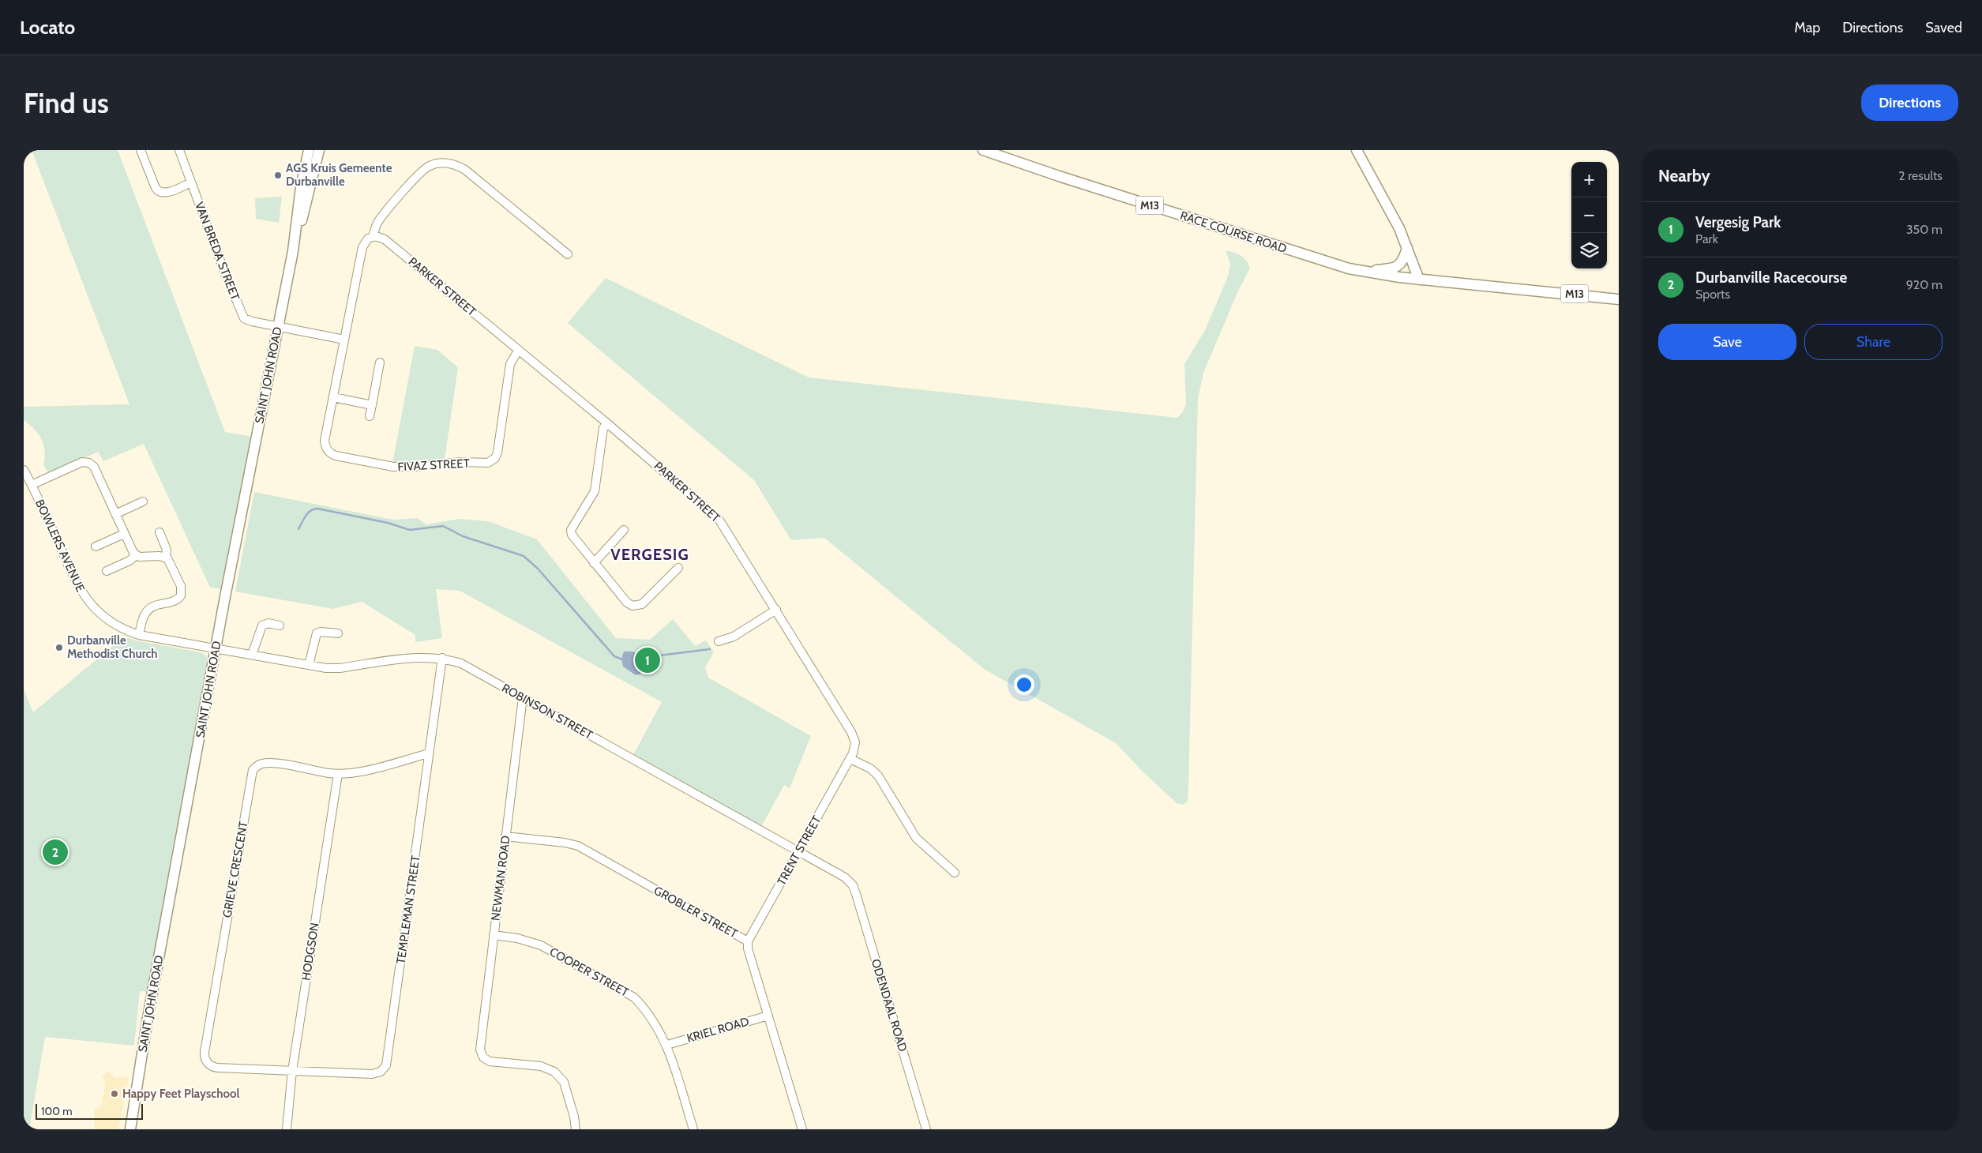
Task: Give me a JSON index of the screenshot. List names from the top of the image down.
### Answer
{
  "streets": {
    "main road": ["M13", "RACE COURSE ROAD", "SAINT JOHN ROAD"],
    "street": [
      "VAN BREDA STREET",
      "PARKER STREET",
      "FIVAZ STREET",
      "BOWLERS AVENUE",
      "ROBINSON STREET",
      "TRENT STREET",
      "GRIEVE CRESCENT",
      "NEWMAN ROAD",
      "TEMPLEMAN STREET",
      "GROBLER STREET",
      "HODGSON",
      "COOPER STREET",
      "ODENDAAL ROAD",
      "KRIEL ROAD"
    ]
  },
  "crossings": [
    ["M13", "RACE COURSE ROAD"],
    ["VAN BREDA STREET", "SAINT JOHN ROAD"],
    ["PARKER STREET", "FIVAZ STREET"],
    ["PARKER STREET", "TRENT STREET"],
    ["SAINT JOHN ROAD", "BOWLERS AVENUE"],
    ["SAINT JOHN ROAD", "ROBINSON STREET"],
    ["BOWLERS AVENUE", "ROBINSON STREET"],
    ["ROBINSON STREET", "TRENT STREET"],
    ["ROBINSON STREET", "NEWMAN ROAD"],
    ["ROBINSON STREET", "TEMPLEMAN STREET"],
    ["ROBINSON STREET", "ODENDAAL ROAD"],
    ["TRENT STREET", "GROBLER STREET"],
    ["GRIEVE CRESCENT", "TEMPLEMAN STREET"],
    ["GRIEVE CRESCENT", "HODGSON"],
    ["NEWMAN ROAD", "GROBLER STREET"],
    ["NEWMAN ROAD", "COOPER STREET"],
    ["TEMPLEMAN STREET", "HODGSON"],
    ["GROBLER STREET", "KRIEL ROAD"],
    ["COOPER STREET", "KRIEL ROAD"]
  ],
  "districts": ["VERGESIG"],
  "places": ["AGS Kruis Gemeente Durbanville", "Durbanville Methodist Church", "Happy Feet Playschool"],
  "scale_bar": "100 m",
  "page": {
    "header": "Locato",
    "nav": ["Map", "Directions", "Saved"],
    "buttons": [
      "Directions",
      ["Save", "Share"]
    ],
    "title": "Find us",
    "heading": ["Nearby", "2 results"],
    "map_buttons": ["+", "−"],
    "list": [
      {
        "mark": "1",
        "name": "Vergesig Park",
        "note": "Park",
        "value": "350 m"
      },
      {
        "mark": "2",
        "name": "Durbanville Racecourse",
        "note": "Sports",
        "value": "920 m"
      }
    ],
    "pins": ["1", "2"],
    "scale": "100 m"
  }
}
